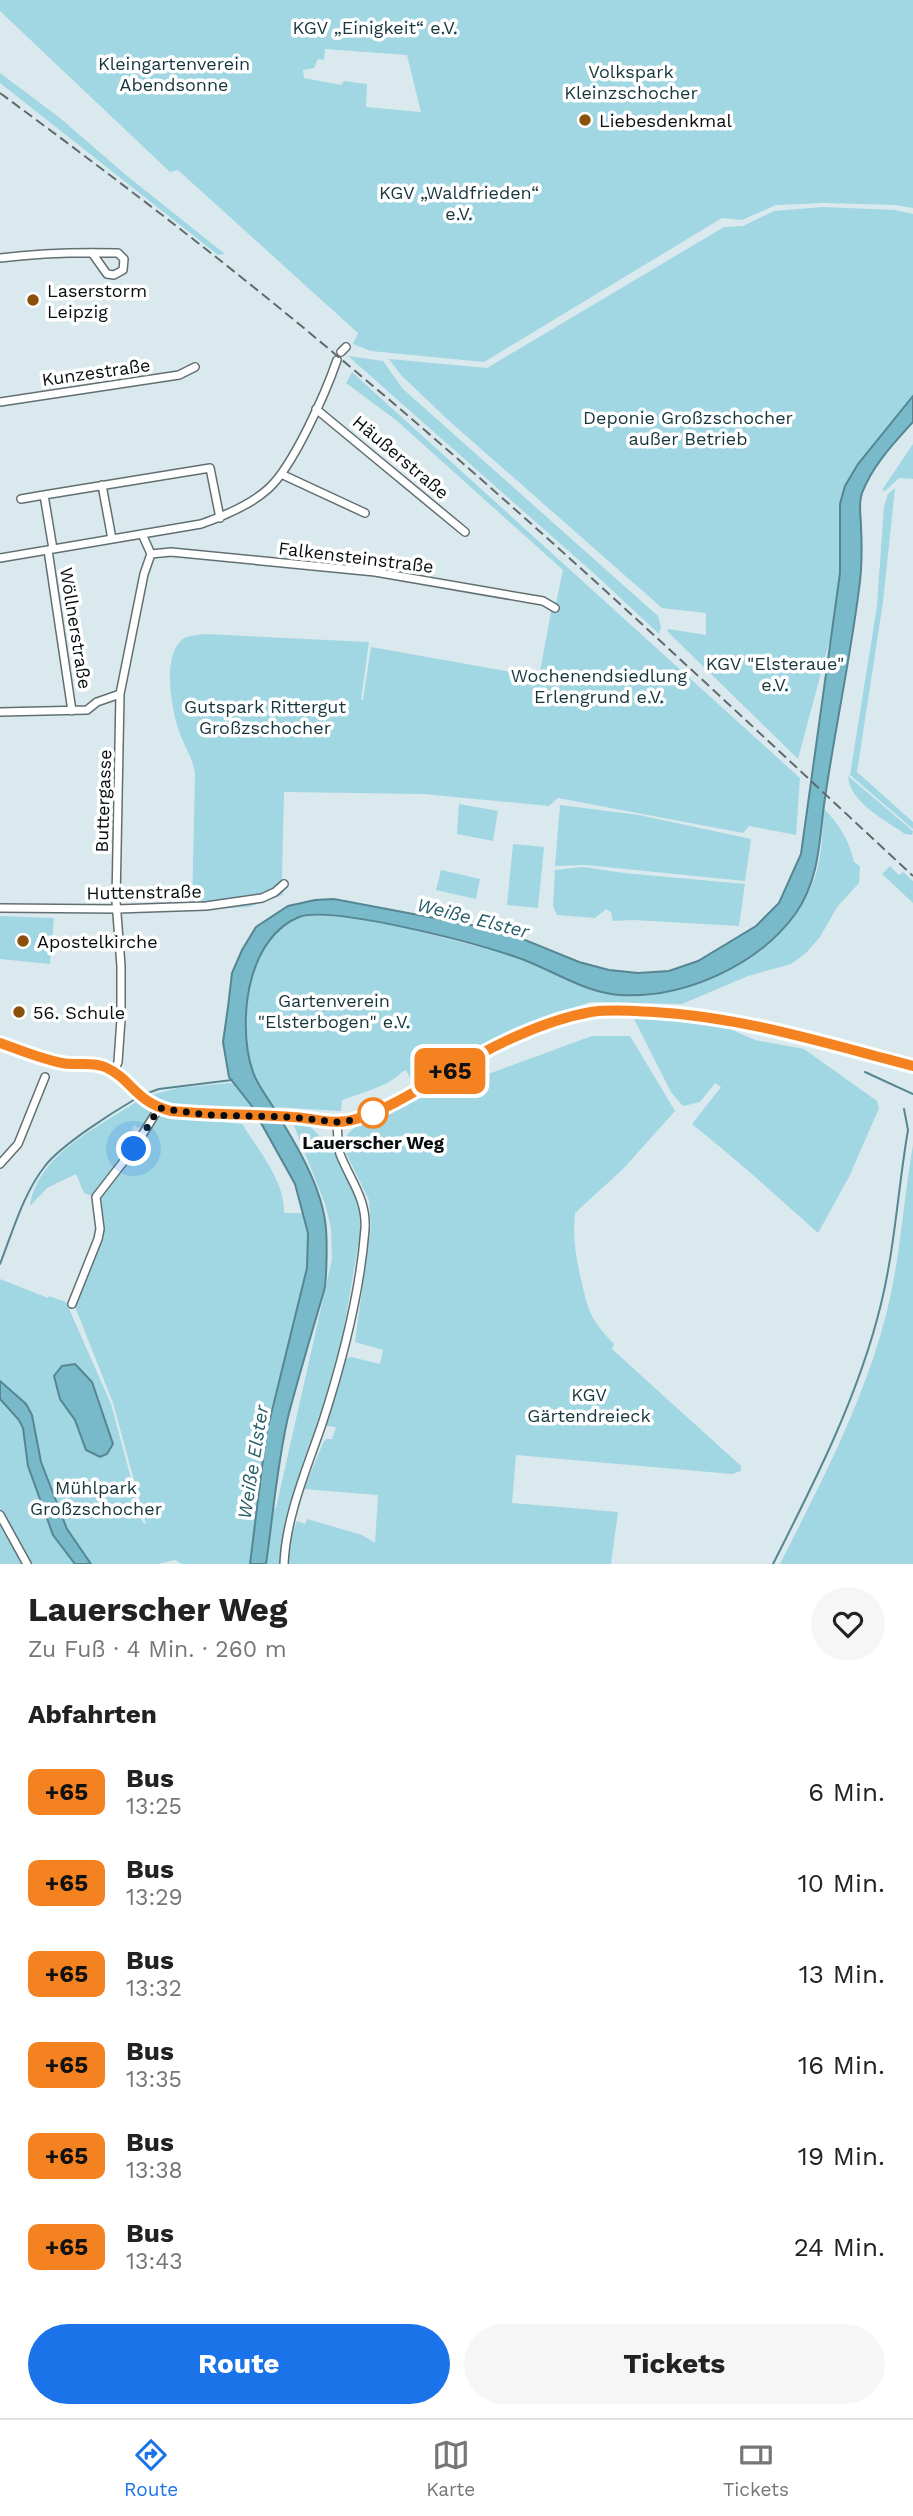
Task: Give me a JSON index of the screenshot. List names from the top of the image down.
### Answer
{
  "streets": {
    "street": [
      "Kunzestraße",
      "Häußerstraße",
      "Falkensteinstraße",
      "Wöllnerstraße",
      "Buttergasse",
      "Huttenstraße"
    ]
  },
  "crossings": [
    ["Falkensteinstraße", "Buttergasse"],
    ["Buttergasse", "Huttenstraße"]
  ],
  "water": ["Weiße Elster"],
  "parks": [
    "KGV „Einigkeit“ e.V.",
    "Kleingartenverein Abendsonne",
    "Volkspark Kleinzschocher",
    "KGV „Waldfrieden“ e.V.",
    "Deponie Großzschocher außer Betrieb",
    "KGV \"Elsteraue\" e.V.",
    "Wochenendsiedlung Erlengrund e.V.",
    "Gutspark Rittergut Großzschocher",
    "Gartenverein \"Elsterbogen\" e.V.",
    "KGV Gärtendreieck",
    "Mühlpark Großzschocher"
  ],
  "places": [
    "Liebesdenkmal",
    "Laserstorm Leipzig",
    "Apostelkirche",
    "56. Schule",
    "Lauerscher Weg"
  ],
  "lines": ["bus line +65"],
  "page": {
    "on_map": "+65",
    "heading": [
      ["Lauerscher Weg", "Zu Fuß · 4 Min. · 260 m"],
      "Abfahrten"
    ],
    "list": [
      {
        "mark": "+65",
        "name": "Bus",
        "note": "13:25",
        "value": "6 Min."
      },
      {
        "mark": "+65",
        "name": "Bus",
        "note": "13:29",
        "value": "10 Min."
      },
      {
        "mark": "+65",
        "name": "Bus",
        "note": "13:32",
        "value": "13 Min."
      },
      {
        "mark": "+65",
        "name": "Bus",
        "note": "13:35",
        "value": "16 Min."
      },
      {
        "mark": "+65",
        "name": "Bus",
        "note": "13:38",
        "value": "19 Min."
      },
      {
        "mark": "+65",
        "name": "Bus",
        "note": "13:43",
        "value": "24 Min."
      }
    ],
    "buttons": ["Route", "Tickets"],
    "tabs": ["Route", "Karte", "Tickets"]
  }
}
